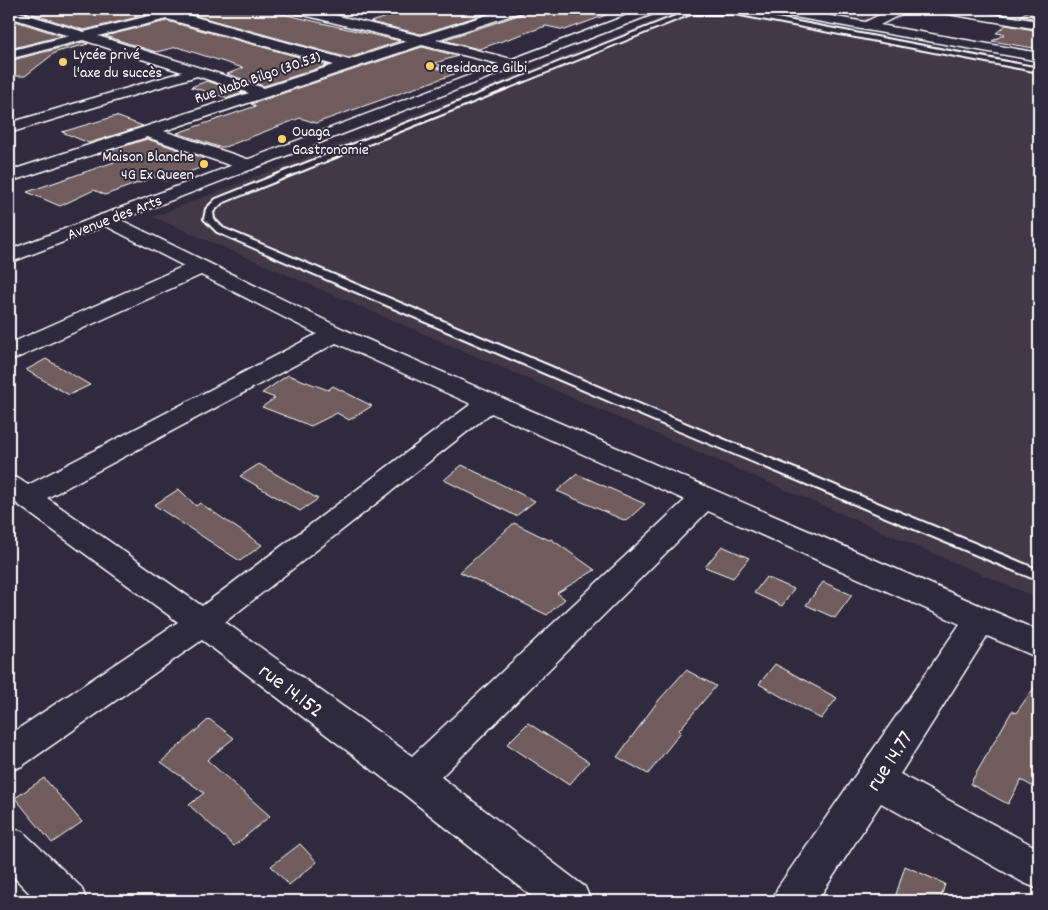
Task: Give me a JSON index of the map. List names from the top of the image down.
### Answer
{
  "streets": {
    "street": [
      "Rue Naba Bilgo (30.53)",
      "Avenue des Arts",
      "rue 14.152",
      "rue 14.77"
    ]
  },
  "places": [
    "Lycée privé l'axe du succès",
    "residance Gilbi",
    "Ouaga Gastronomie",
    "Maison Blanche 4G Ex Queen"
  ]
}
